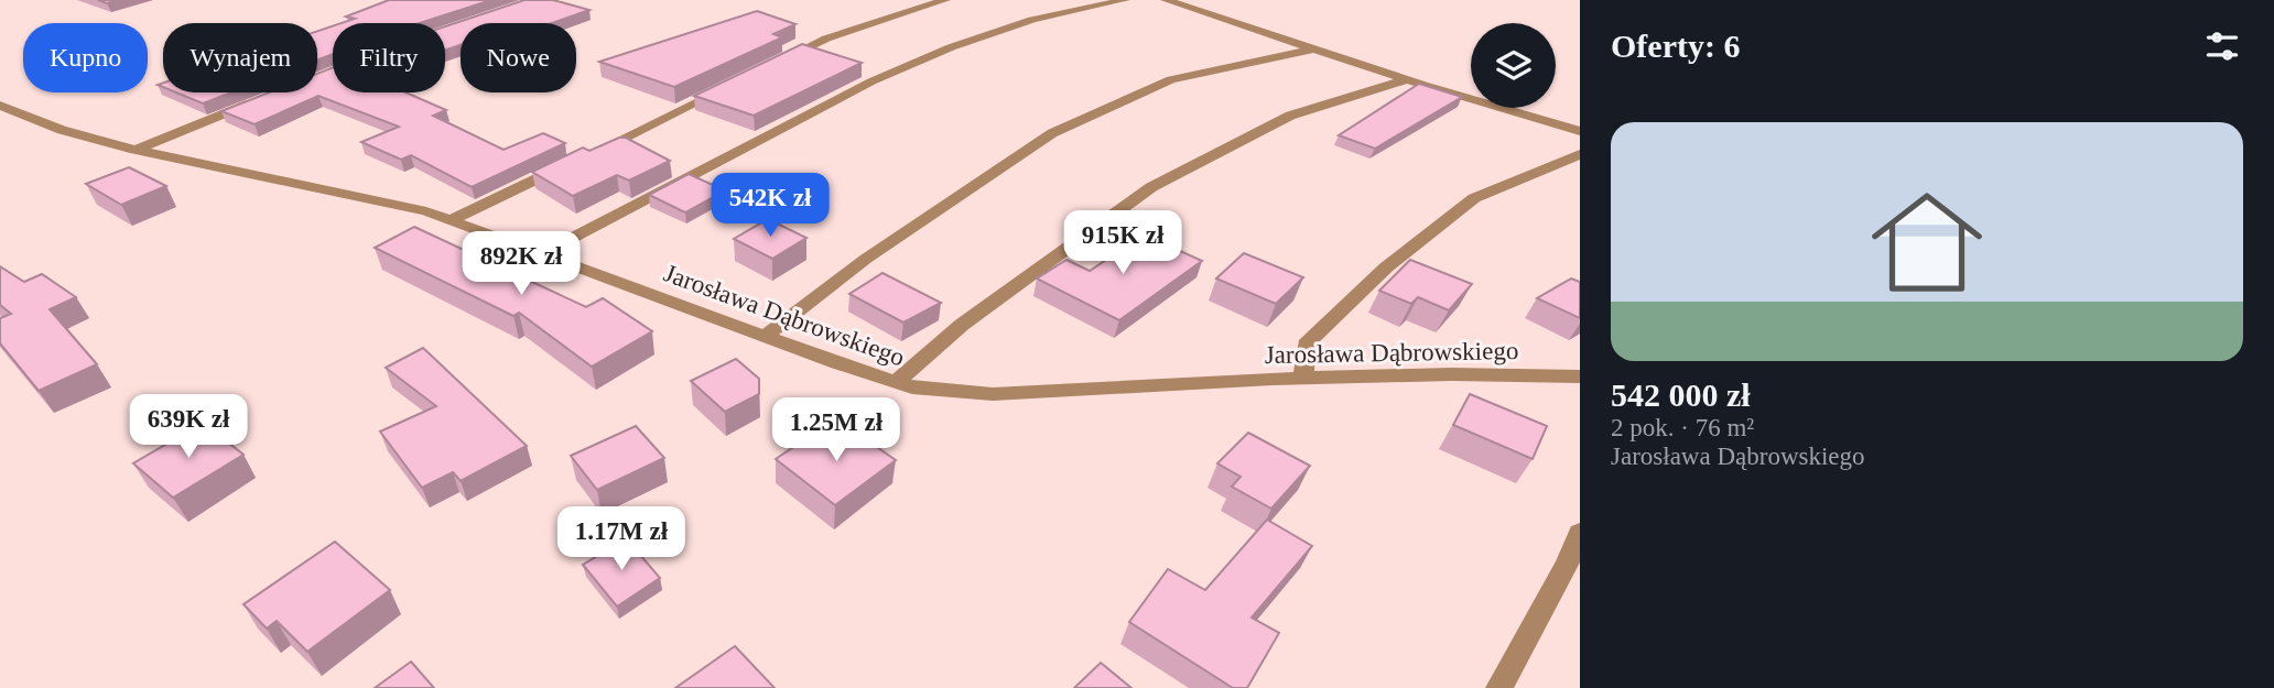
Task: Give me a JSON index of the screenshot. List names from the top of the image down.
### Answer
{
  "streets": {
    "street": ["Jarosława Dąbrowskiego"]
  },
  "page": {
    "heading": "Oferty: 6",
    "chip": [
      "Kupno",
      "Wynajem",
      "Filtry",
      "Nowe"
    ],
    "list": [
      {
        "name": "542 000 zł",
        "note": "2 pok. · 76 m² · Jarosława Dąbrowskiego"
      }
    ],
    "price": [
      "542K zł",
      "915K zł",
      "892K zł",
      "639K zł",
      "1.25M zł",
      "1.17M zł"
    ]
  }
}
